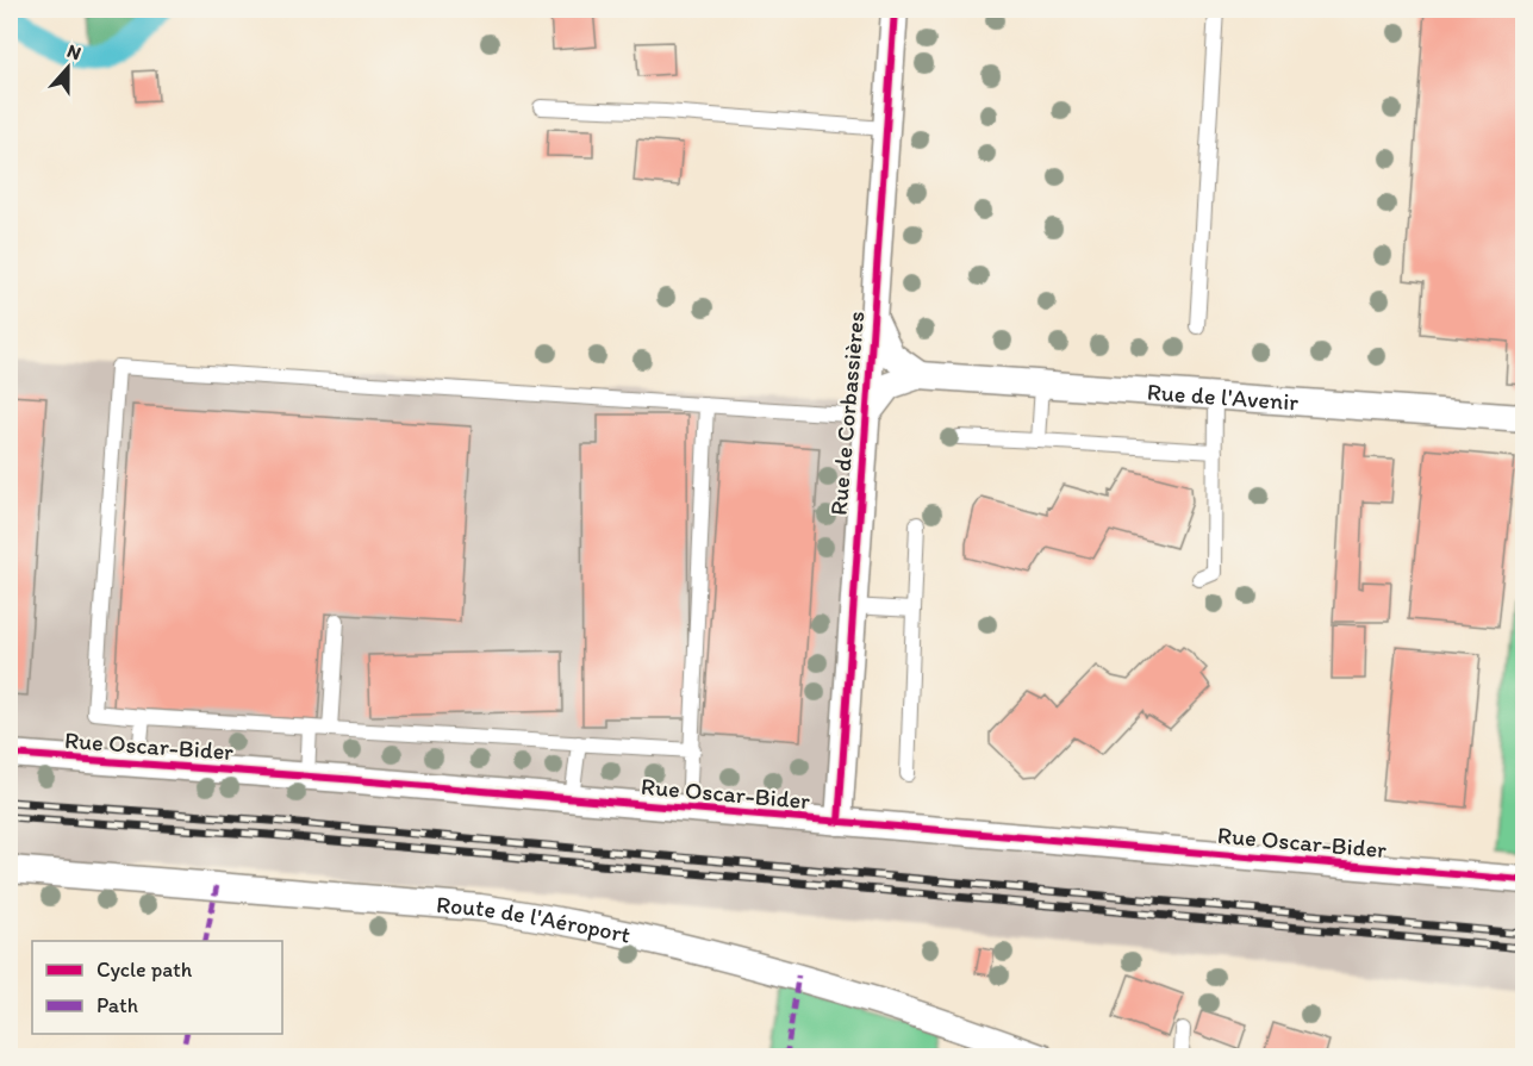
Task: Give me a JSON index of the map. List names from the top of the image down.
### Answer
{
  "streets": {
    "street": [
      "Rue de l'Avenir",
      "Rue de Corbassières",
      "Rue Oscar-Bider",
      "Route de l'Aéroport"
    ]
  },
  "crossings": [
    ["Rue de l'Avenir", "Rue de Corbassières"],
    ["Rue de Corbassières", "Rue Oscar-Bider"]
  ],
  "legend": ["Cycle path", "Path"],
  "north": "top"
}
